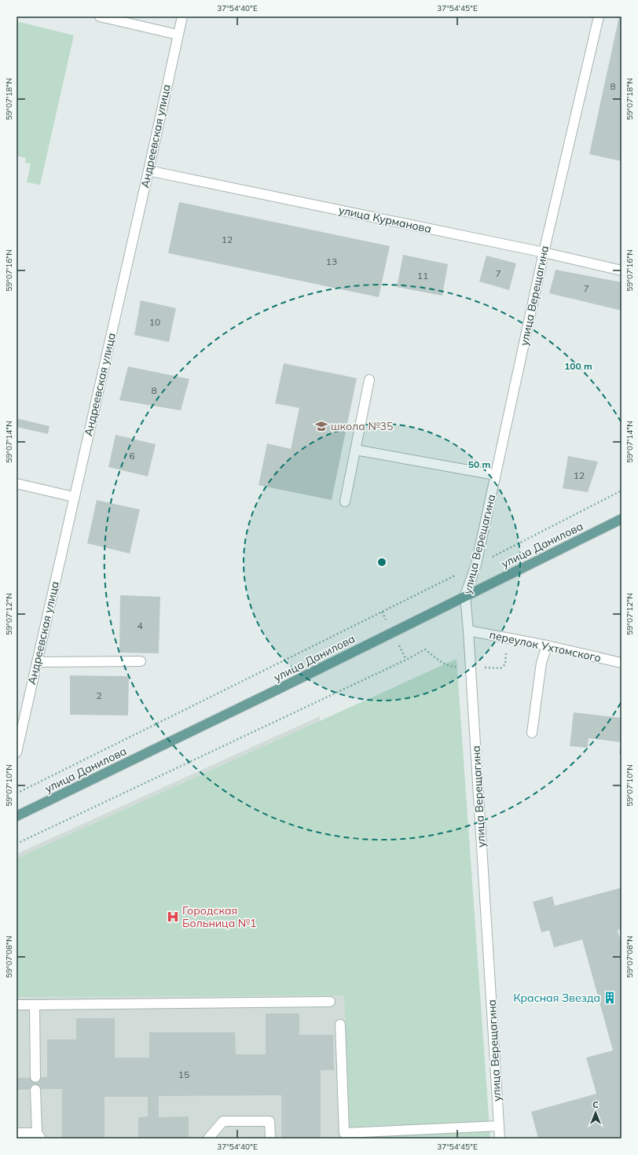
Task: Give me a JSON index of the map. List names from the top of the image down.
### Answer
{
  "streets": {
    "main road": ["улица Данилова"],
    "street": [
      "Андреевская улица",
      "улица Курманова",
      "улица Верещагина",
      "переулок Ухтомского"
    ]
  },
  "crossings": [
    ["Андреевская улица", "улица Курманова"],
    ["улица Курманова", "улица Верещагина"],
    ["улица Верещагина", "улица Данилова"],
    ["улица Верещагина", "переулок Ухтомского"]
  ],
  "places": {
    "school or university": ["школа №35"],
    "hospital": ["Городская Больница №1"],
    "building": ["Красная Звезда"]
  },
  "house_numbers": [
    "8",
    "12",
    "13",
    "7",
    "11",
    "7",
    "10",
    "8",
    "6",
    "12",
    "4",
    "2",
    "15"
  ],
  "north": "top",
  "coordinates": [
    "37°54'40\"E",
    "37°54'45\"E",
    "59°07'18\"N",
    "59°07'16\"N",
    "59°07'14\"N",
    "59°07'12\"N",
    "59°07'10\"N",
    "59°07'08\"N"
  ],
  "rings": ["100 m", "50 m"]
}
